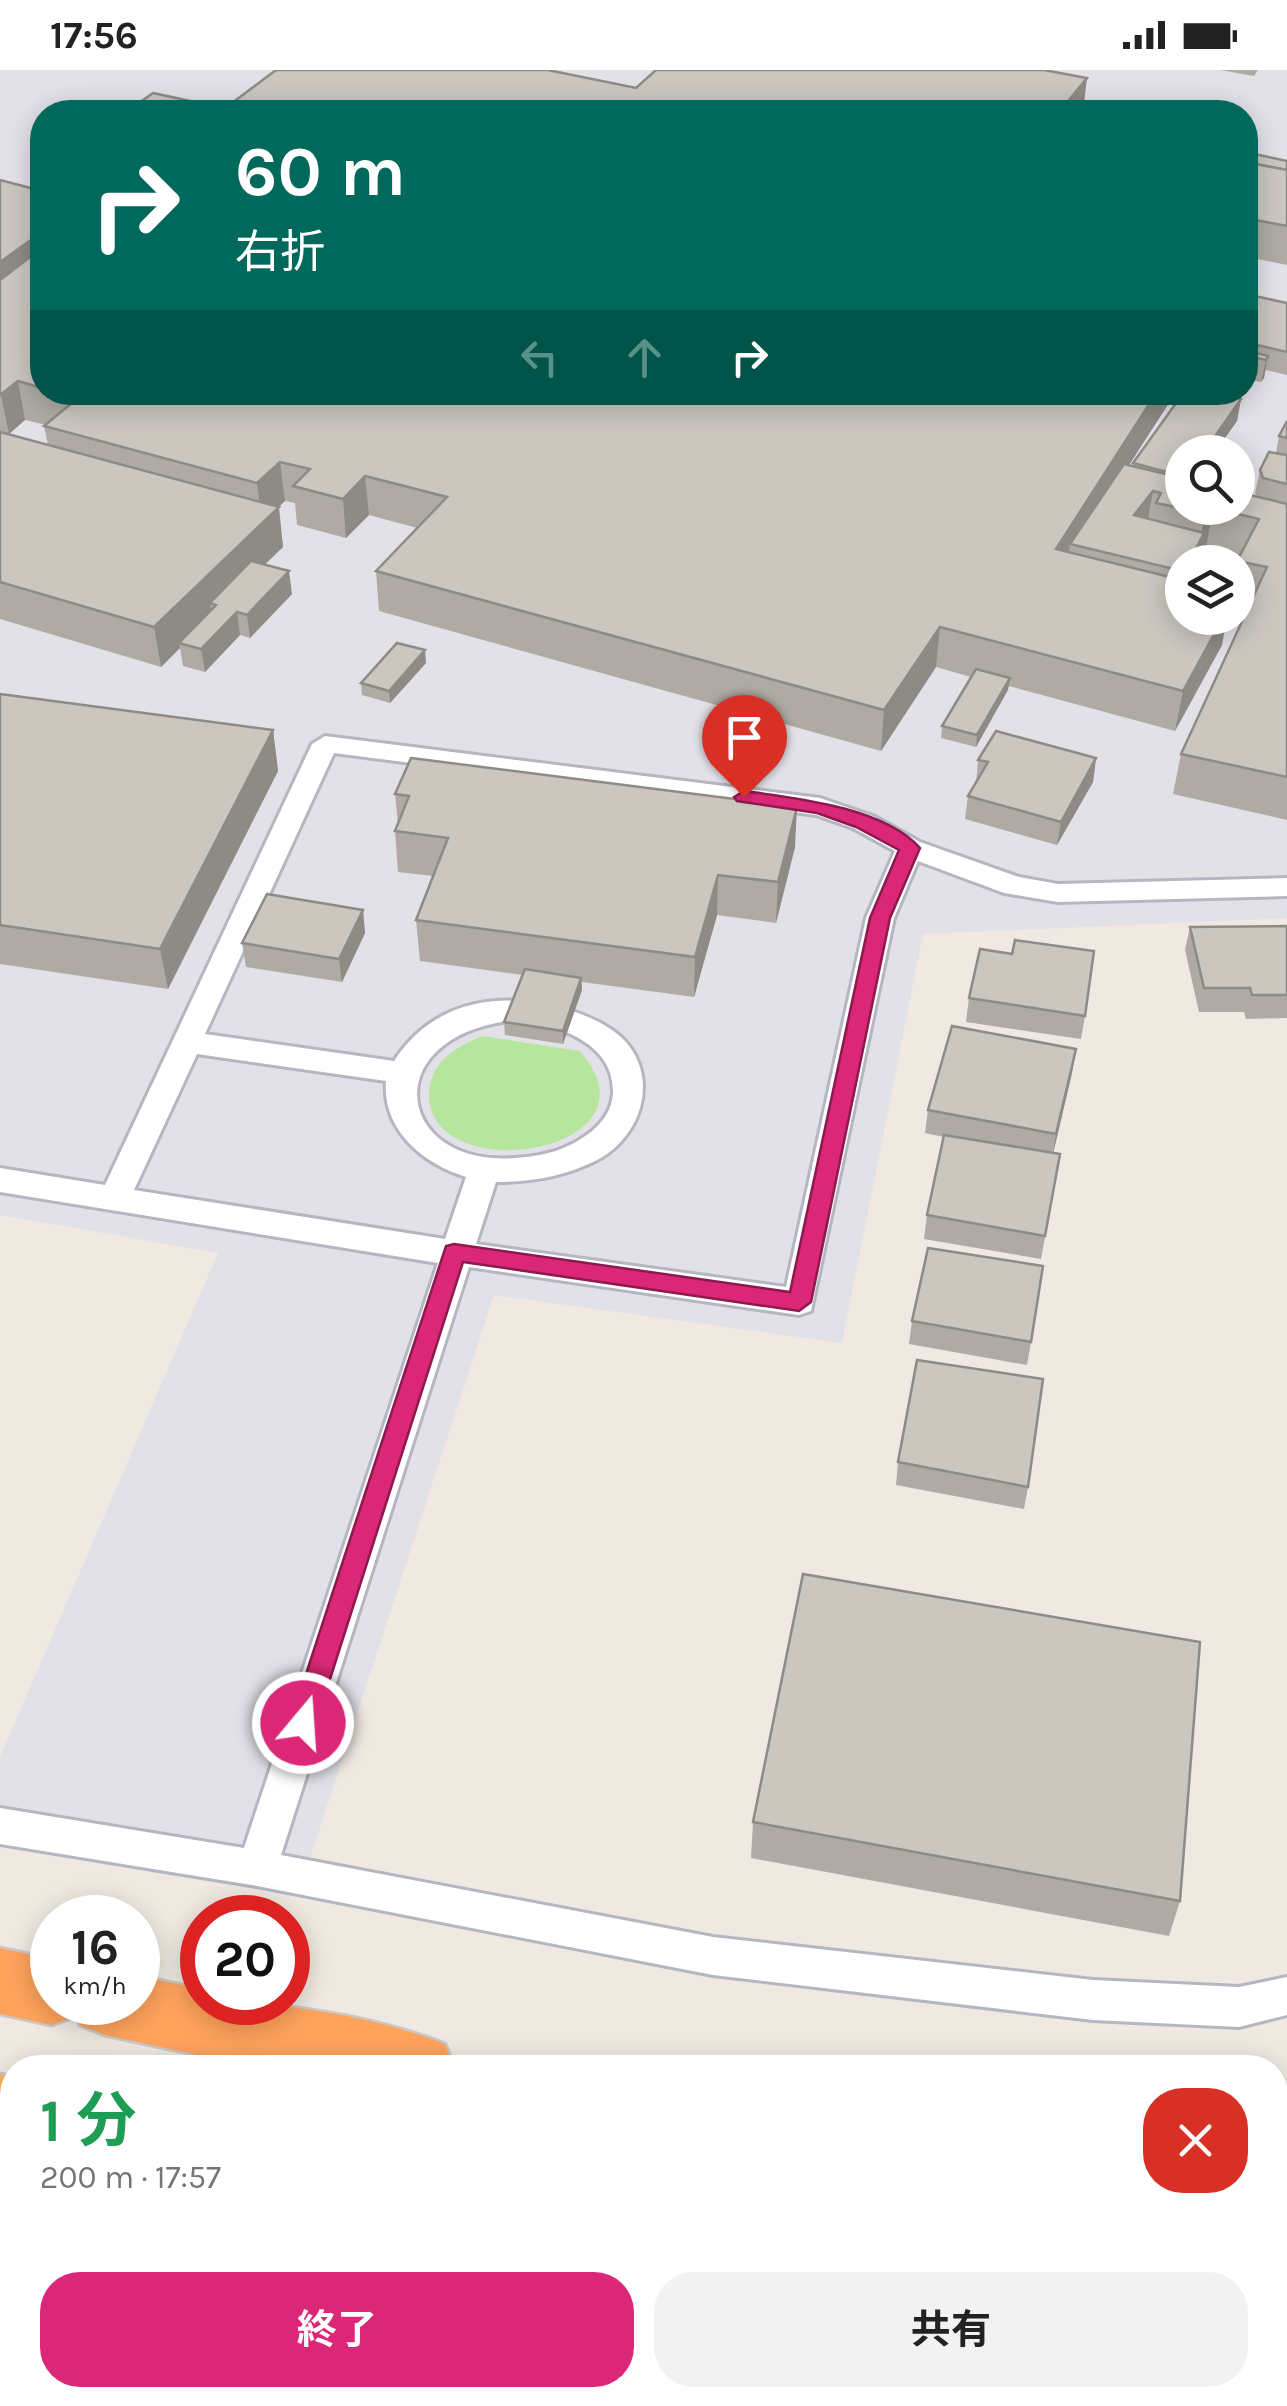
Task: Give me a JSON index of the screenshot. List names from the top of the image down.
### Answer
{
  "page": {
    "status": "17:56",
    "turn": ["60 m", "右折"],
    "speed": "16 km/h",
    "limit": "20",
    "heading": ["1 分", "200 m · 17:57"],
    "buttons": ["終了", "共有"]
  }
}
